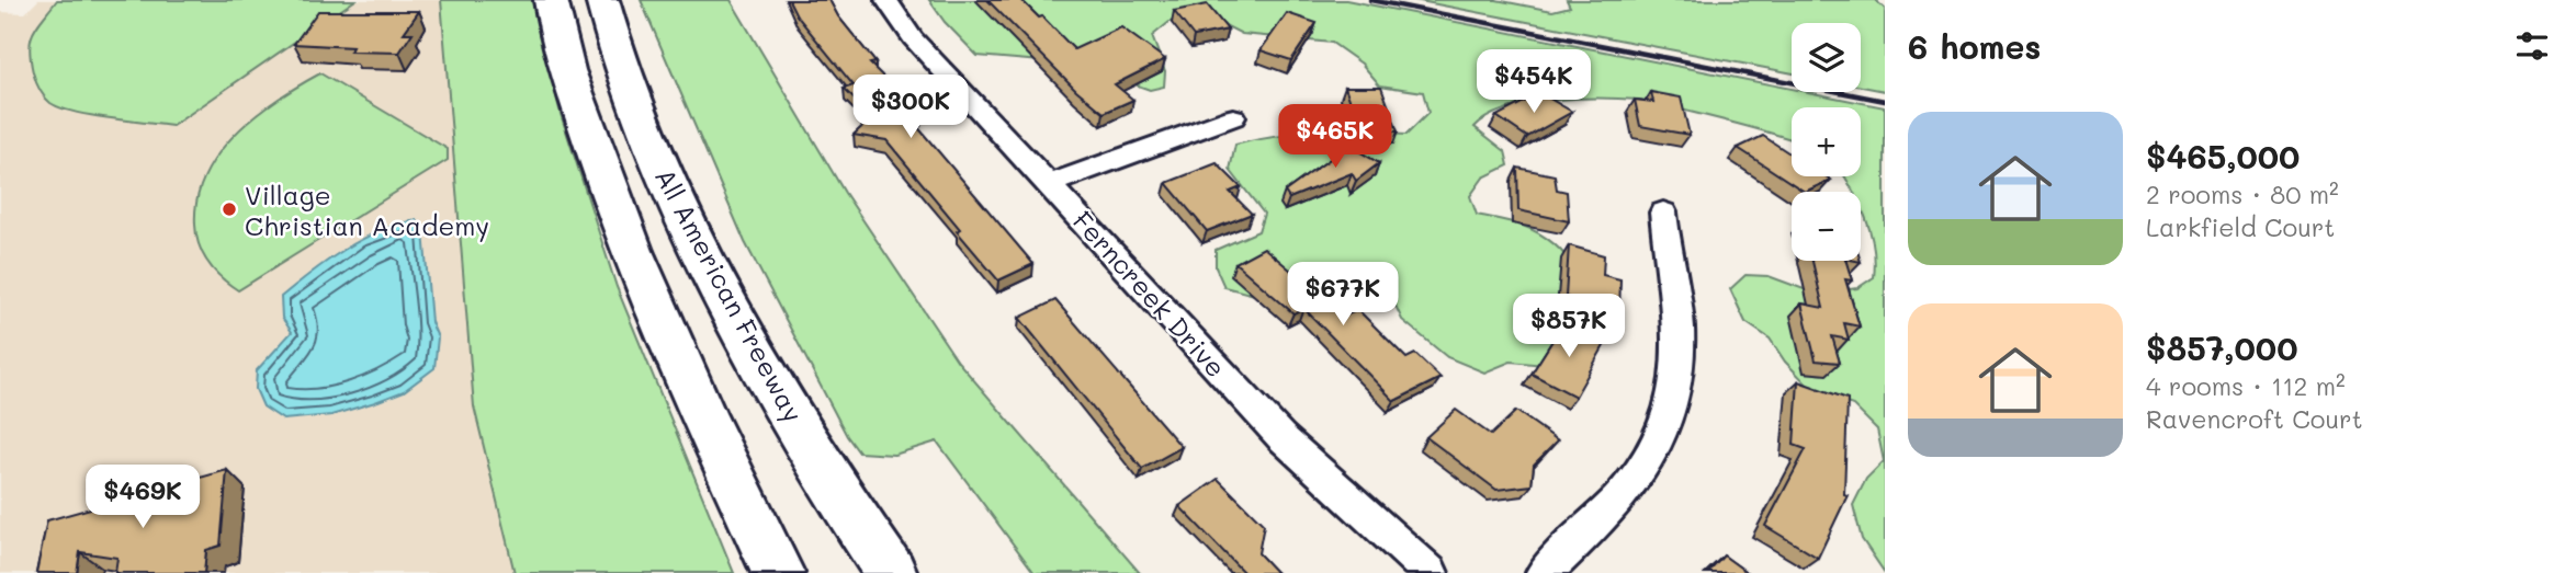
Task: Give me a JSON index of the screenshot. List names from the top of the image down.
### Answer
{
  "streets": {
    "highway": ["All American Freeway"],
    "street": ["Ferncreek Drive"]
  },
  "places": ["Village Christian Academy"],
  "page": {
    "heading": "6 homes",
    "map_buttons": ["+", "−"],
    "price": [
      "$454K",
      "$300K",
      "$465K",
      "$677K",
      "$857K",
      "$469K"
    ],
    "list": [
      {
        "name": "$465,000",
        "note": "2 rooms · 80 m² · Larkfield Court"
      },
      {
        "name": "$857,000",
        "note": "4 rooms · 112 m² · Ravencroft Court"
      }
    ]
  }
}
